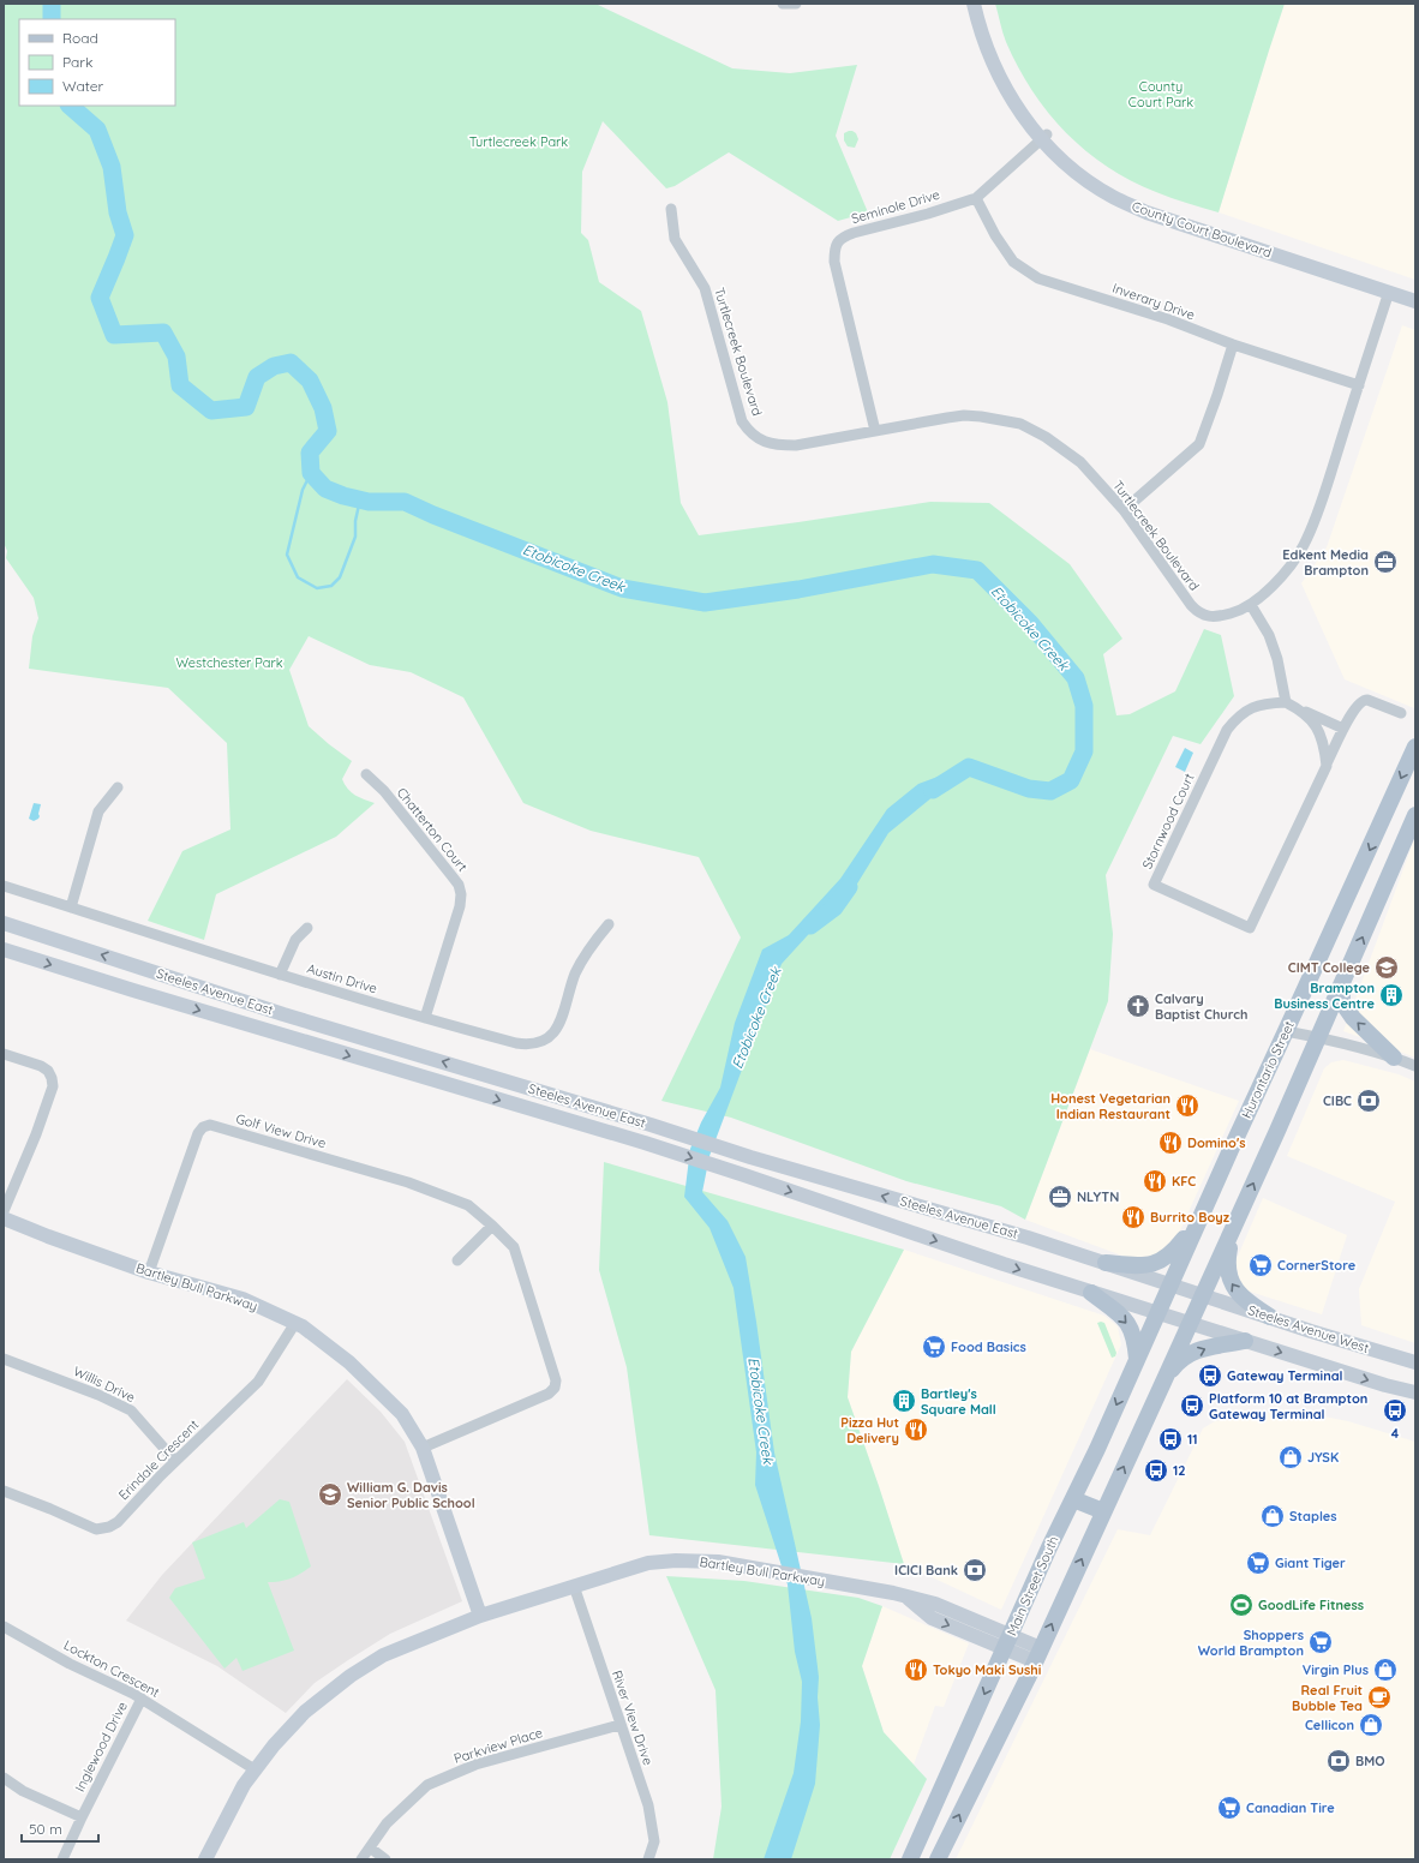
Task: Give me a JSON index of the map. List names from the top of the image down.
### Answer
{
  "streets": {
    "main road": [
      "County Court Boulevard",
      "Steeles Avenue East",
      "Hurontario Street",
      "Bartley Bull Parkway",
      "Steeles Avenue West",
      "Main Street South"
    ],
    "street": [
      "Seminole Drive",
      "Inverary Drive",
      "Turtlecreek Boulevard",
      "Stornwood Court",
      "Chatterton Court",
      "Austin Drive",
      "Golf View Drive",
      "Willis Drive",
      "Erindale Crescent",
      "Lockton Crescent",
      "River View Drive",
      "Parkview Place",
      "Inglewood Drive"
    ]
  },
  "crossings": [
    ["Seminole Drive", "County Court Boulevard"],
    ["Seminole Drive", "Inverary Drive"],
    ["Seminole Drive", "Turtlecreek Boulevard"],
    ["County Court Boulevard", "Turtlecreek Boulevard"],
    ["Inverary Drive", "Turtlecreek Boulevard"],
    ["Chatterton Court", "Austin Drive"],
    ["Steeles Avenue East", "Hurontario Street"],
    ["Steeles Avenue East", "Steeles Avenue West"],
    ["Steeles Avenue East", "Main Street South"],
    ["Hurontario Street", "Steeles Avenue West"],
    ["Hurontario Street", "Main Street South"],
    ["Golf View Drive", "Bartley Bull Parkway"],
    ["Bartley Bull Parkway", "Erindale Crescent"],
    ["Bartley Bull Parkway", "Main Street South"],
    ["Bartley Bull Parkway", "Lockton Crescent"],
    ["Bartley Bull Parkway", "River View Drive"],
    ["Willis Drive", "Erindale Crescent"],
    ["Lockton Crescent", "Inglewood Drive"],
    ["River View Drive", "Parkview Place"]
  ],
  "water": ["Etobicoke Creek"],
  "parks": ["County Court Park", "Turtlecreek Park", "Westchester Park"],
  "places": {
    "office": ["Edkent Media Brampton", "NLYTN"],
    "school or university": ["CIMT College", "William G. Davis Senior Public School"],
    "building": ["Brampton Business Centre", "Bartley's Square Mall"],
    "church": ["Calvary Baptist Church"],
    "bank": ["CIBC", "ICICI Bank", "BMO"],
    "restaurant": [
      "Honest Vegetarian Indian Restaurant",
      "Domino's",
      "KFC",
      "Burrito Boyz",
      "Pizza Hut Delivery",
      "Tokyo Maki Sushi"
    ],
    "supermarket": [
      "CornerStore",
      "Food Basics",
      "Giant Tiger",
      "Shoppers World Brampton",
      "Canadian Tire"
    ],
    "bus stop": [
      "Gateway Terminal",
      "Platform 10 at Brampton Gateway Terminal",
      "4",
      "11",
      "12"
    ],
    "shop": [
      "JYSK",
      "Staples",
      "Virgin Plus",
      "Cellicon"
    ],
    "sports": ["GoodLife Fitness"],
    "cafe": ["Real Fruit Bubble Tea"]
  },
  "legend": ["Road", "Park", "Water"],
  "scale_bar": "50 m"
}
